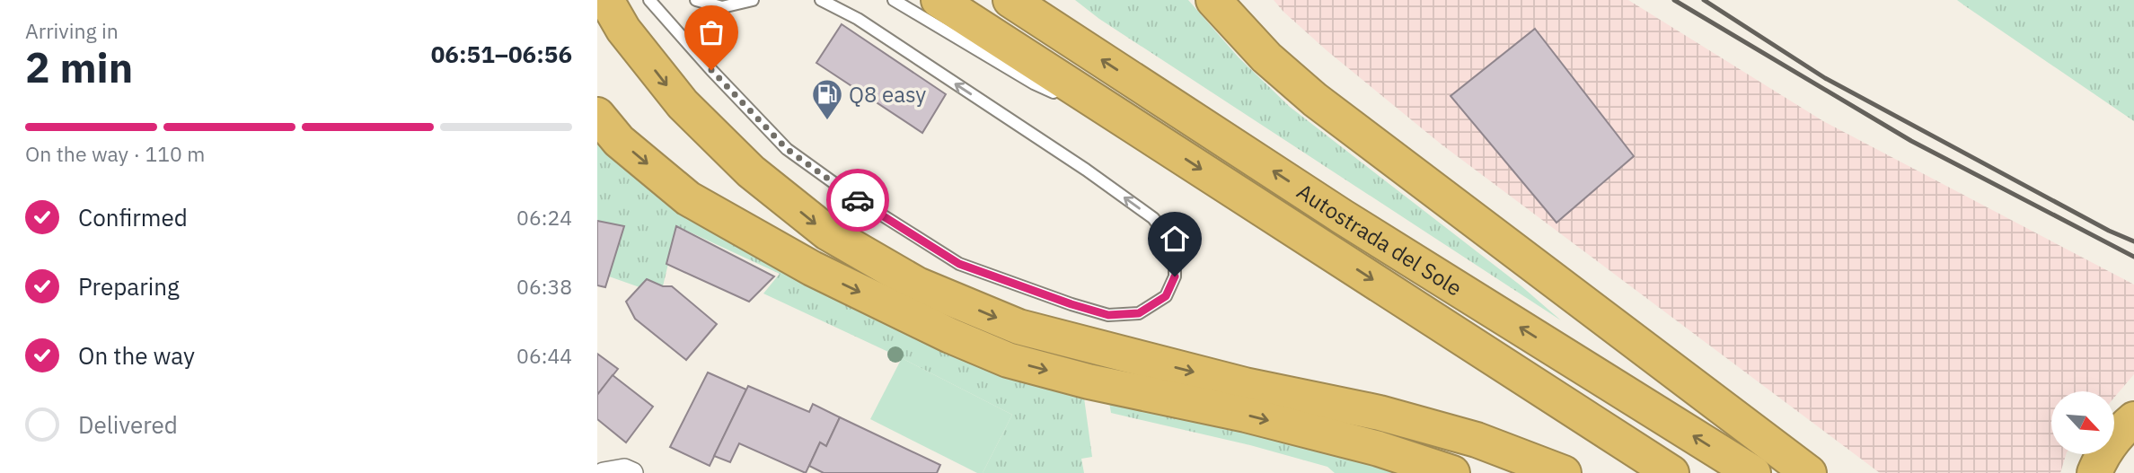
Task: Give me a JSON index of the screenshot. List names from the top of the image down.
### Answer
{
  "streets": {
    "highway": ["Autostrada del Sole"]
  },
  "places": {
    "fuel station": ["Q8 easy"]
  },
  "north": "bottom right",
  "page": {
    "heading": ["2 min", "Arriving in", "06:51–06:56"],
    "bar": "On the way · 110 m",
    "list": [
      ["Confirmed", "06:24"],
      ["Preparing", "06:38"],
      ["On the way", "06:44"],
      "Delivered"
    ]
  }
}
